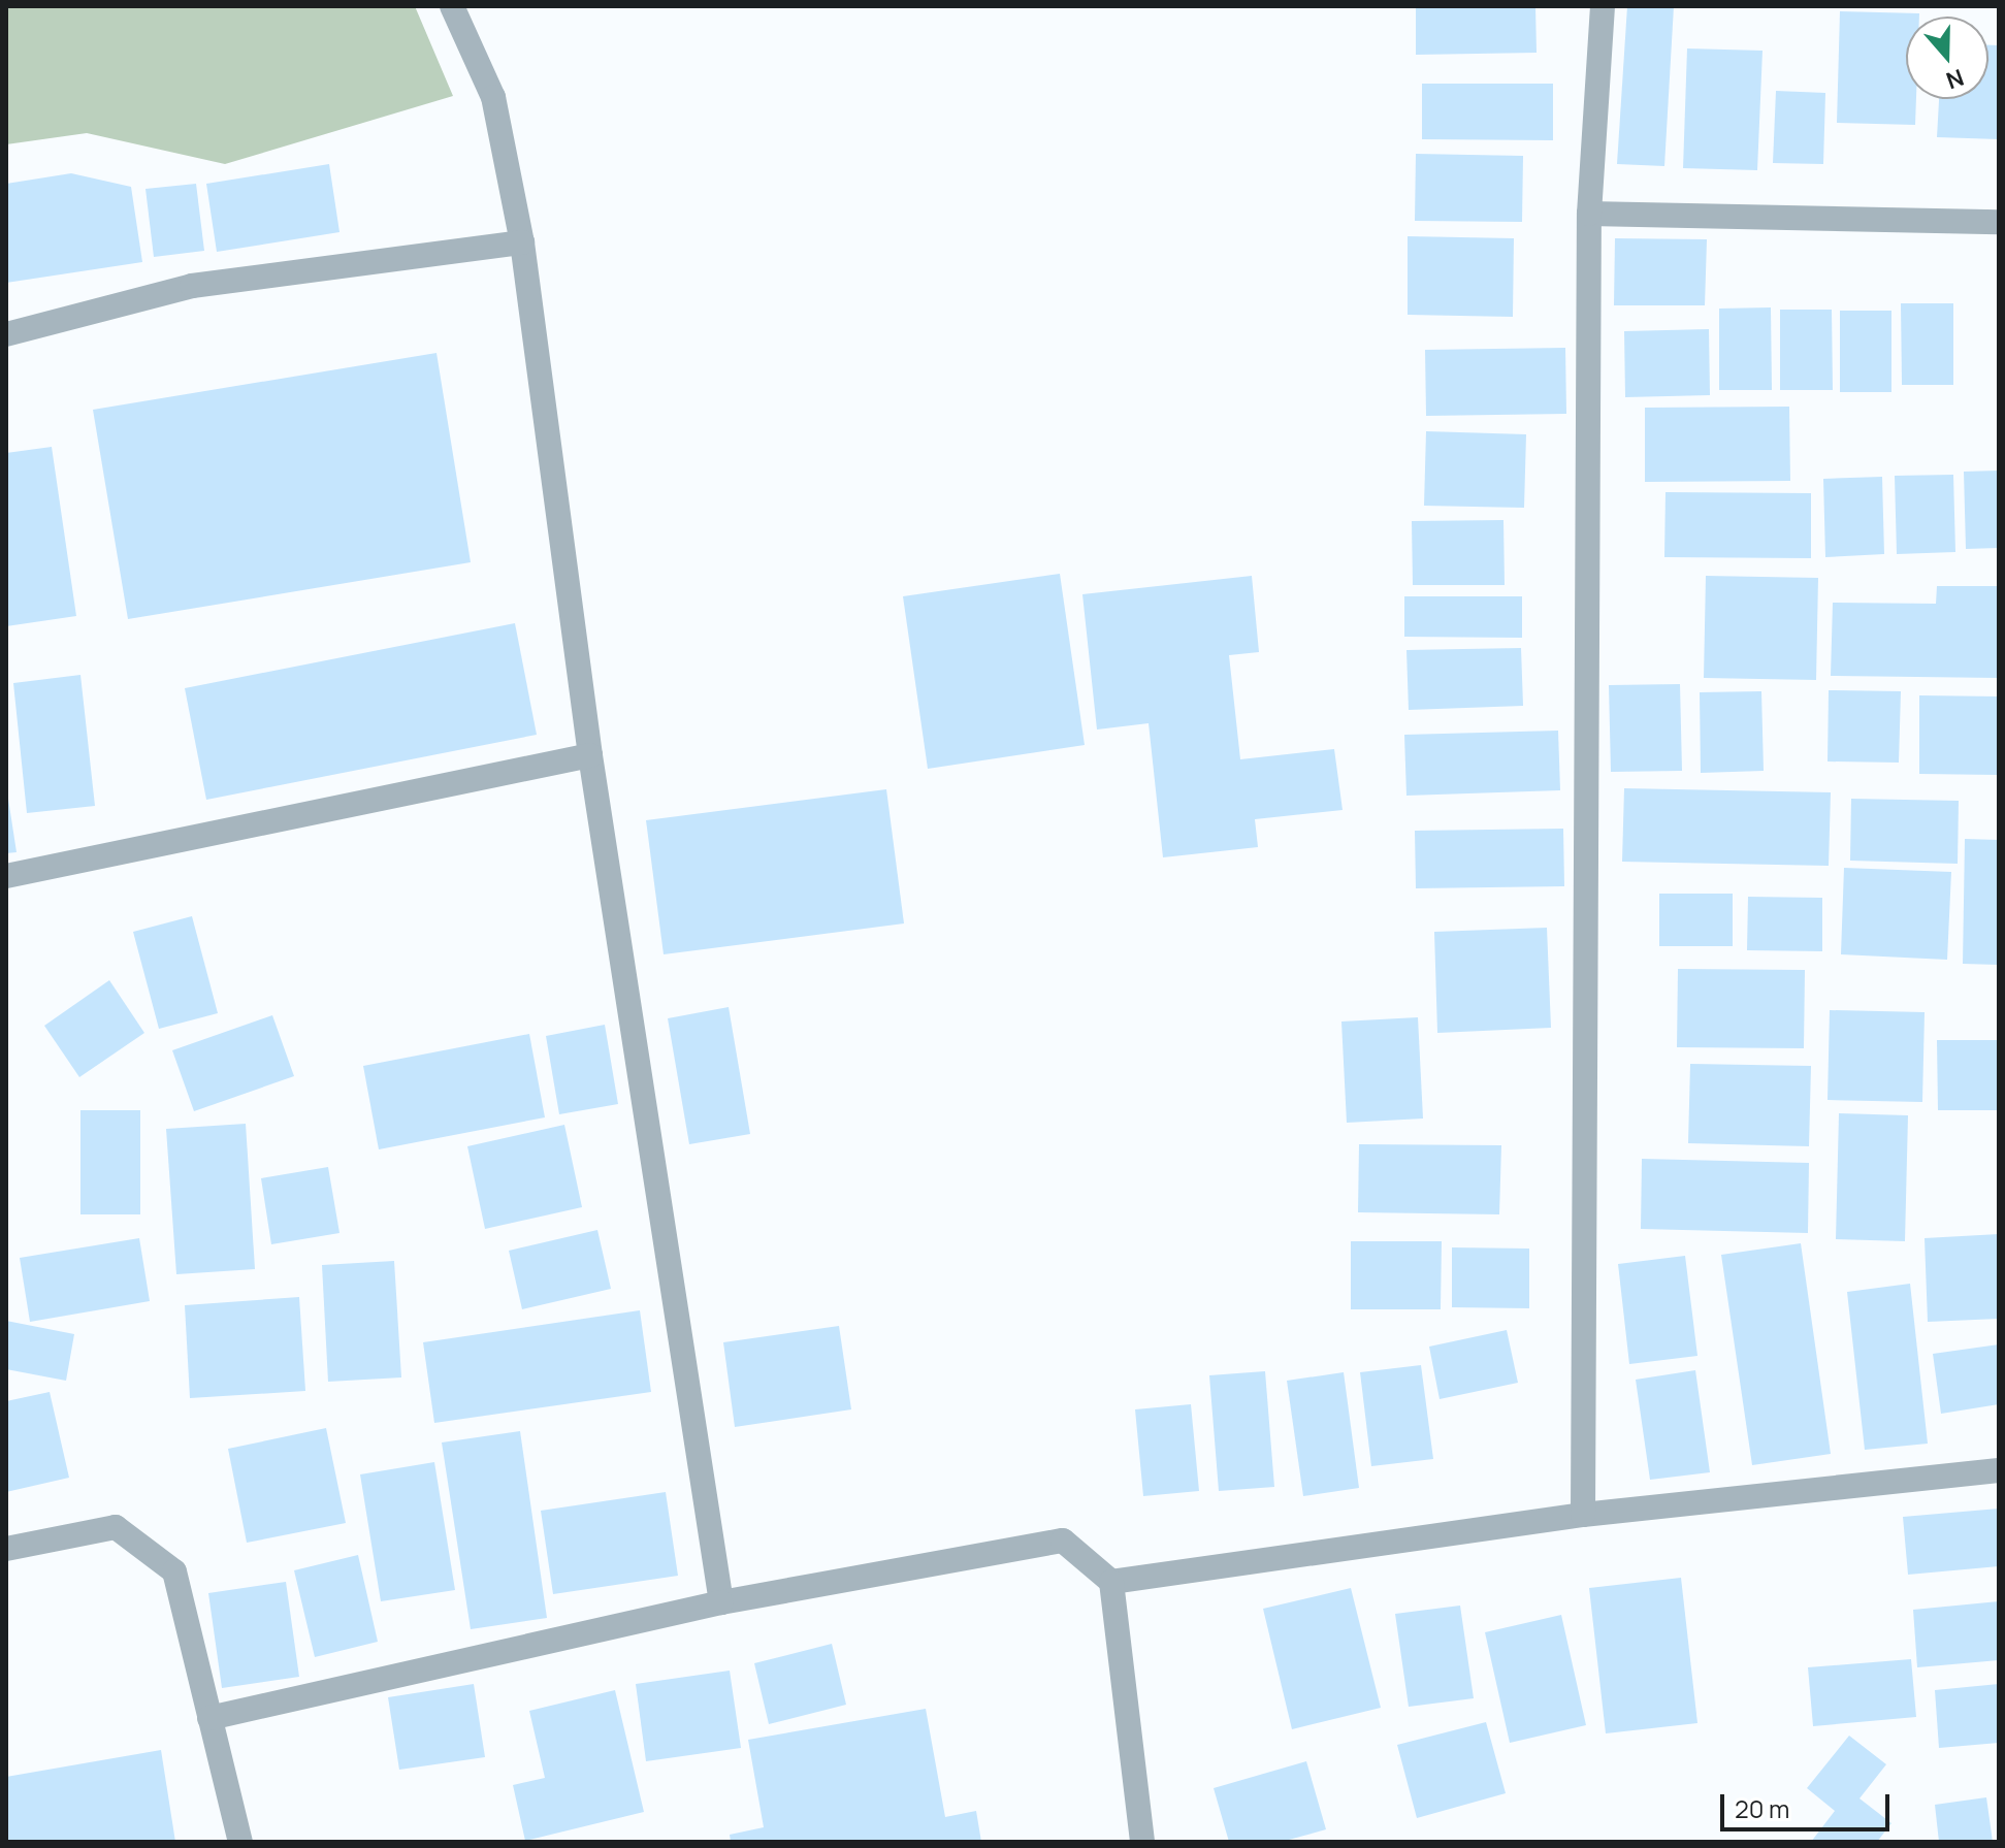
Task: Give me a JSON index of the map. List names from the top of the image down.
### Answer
{
  "scale_bar": "20 m",
  "north": "bottom"
}
